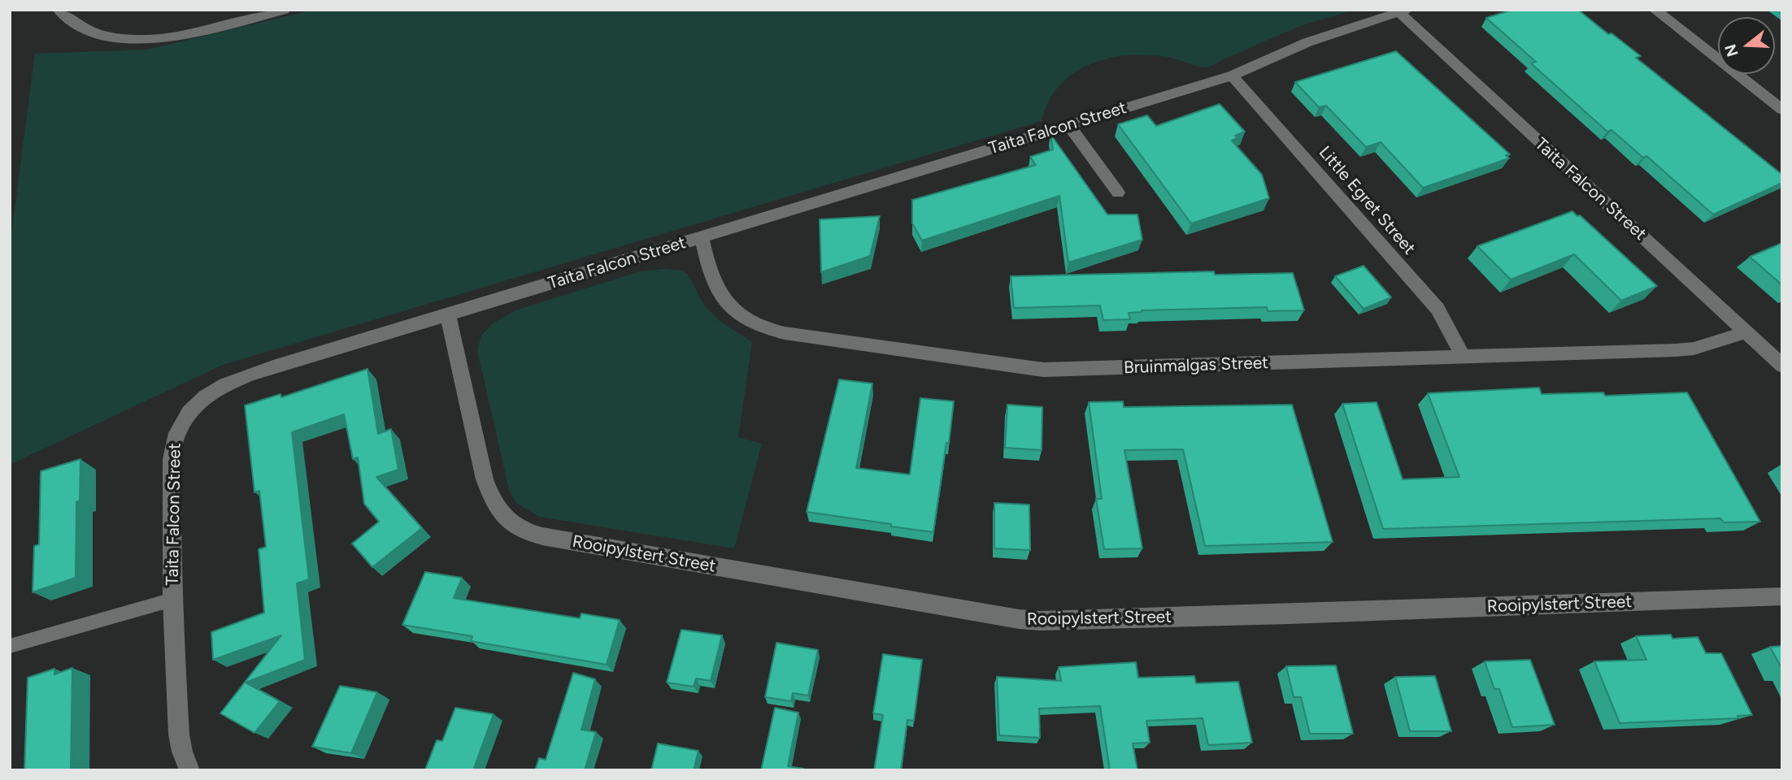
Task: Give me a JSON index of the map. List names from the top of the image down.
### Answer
{
  "streets": {
    "street": [
      "Taita Falcon Street",
      "Little Egret Street",
      "Bruinmalgas Street",
      "Rooipylstert Street"
    ]
  },
  "crossings": [
    ["Taita Falcon Street", "Little Egret Street"],
    ["Taita Falcon Street", "Bruinmalgas Street"],
    ["Taita Falcon Street", "Rooipylstert Street"],
    ["Little Egret Street", "Bruinmalgas Street"]
  ],
  "north": "left"
}
